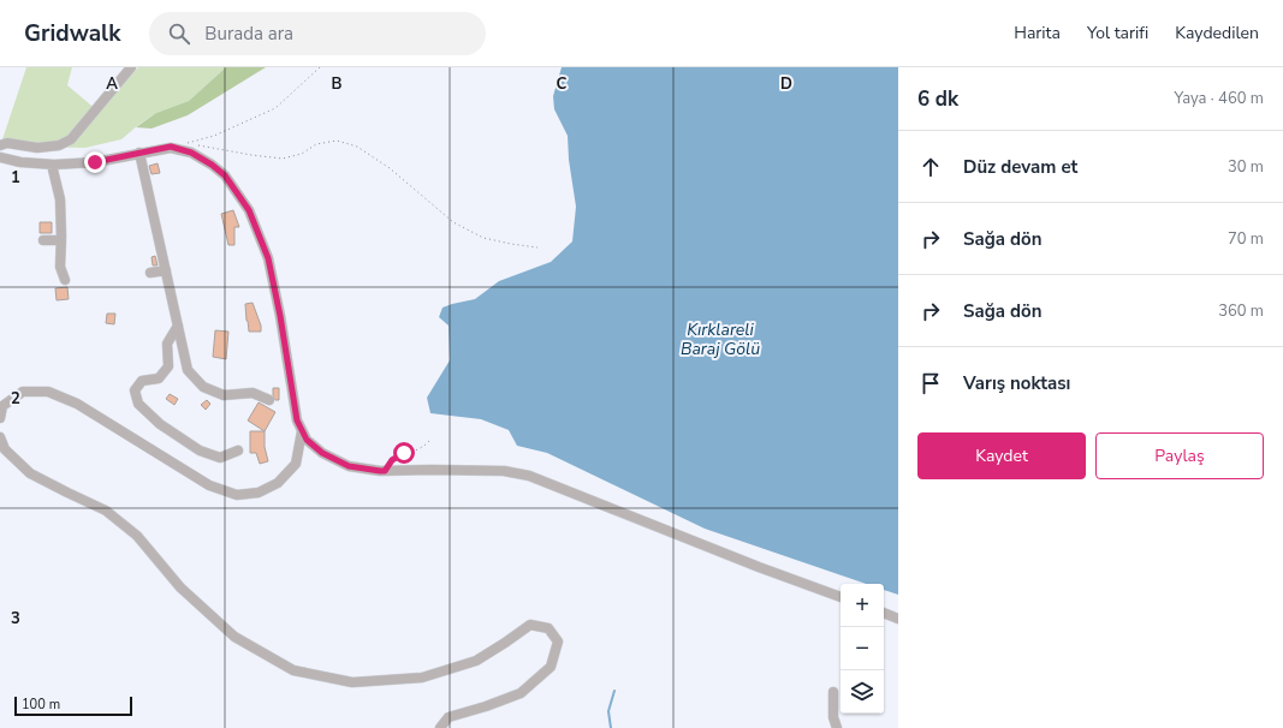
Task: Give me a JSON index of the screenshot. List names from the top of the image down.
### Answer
{
  "water": ["Kırklareli Baraj Gölü"],
  "scale_bar": "100 m",
  "page": {
    "header": "Gridwalk",
    "search": "Burada ara",
    "nav": ["Harita", "Yol tarifi", "Kaydedilen"],
    "heading": ["6 dk", "Yaya · 460 m"],
    "list": [
      ["Düz devam et", "30 m"],
      ["Sağa dön", "70 m"],
      ["Sağa dön", "360 m"],
      "Varış noktası"
    ],
    "buttons": ["Kaydet", "Paylaş"],
    "map_buttons": ["+", "−"],
    "scale": "100 m"
  },
  "grid": {
    "columns": [
      "A",
      "B",
      "C",
      "D"
    ],
    "rows": ["1", "2", "3"]
  }
}
